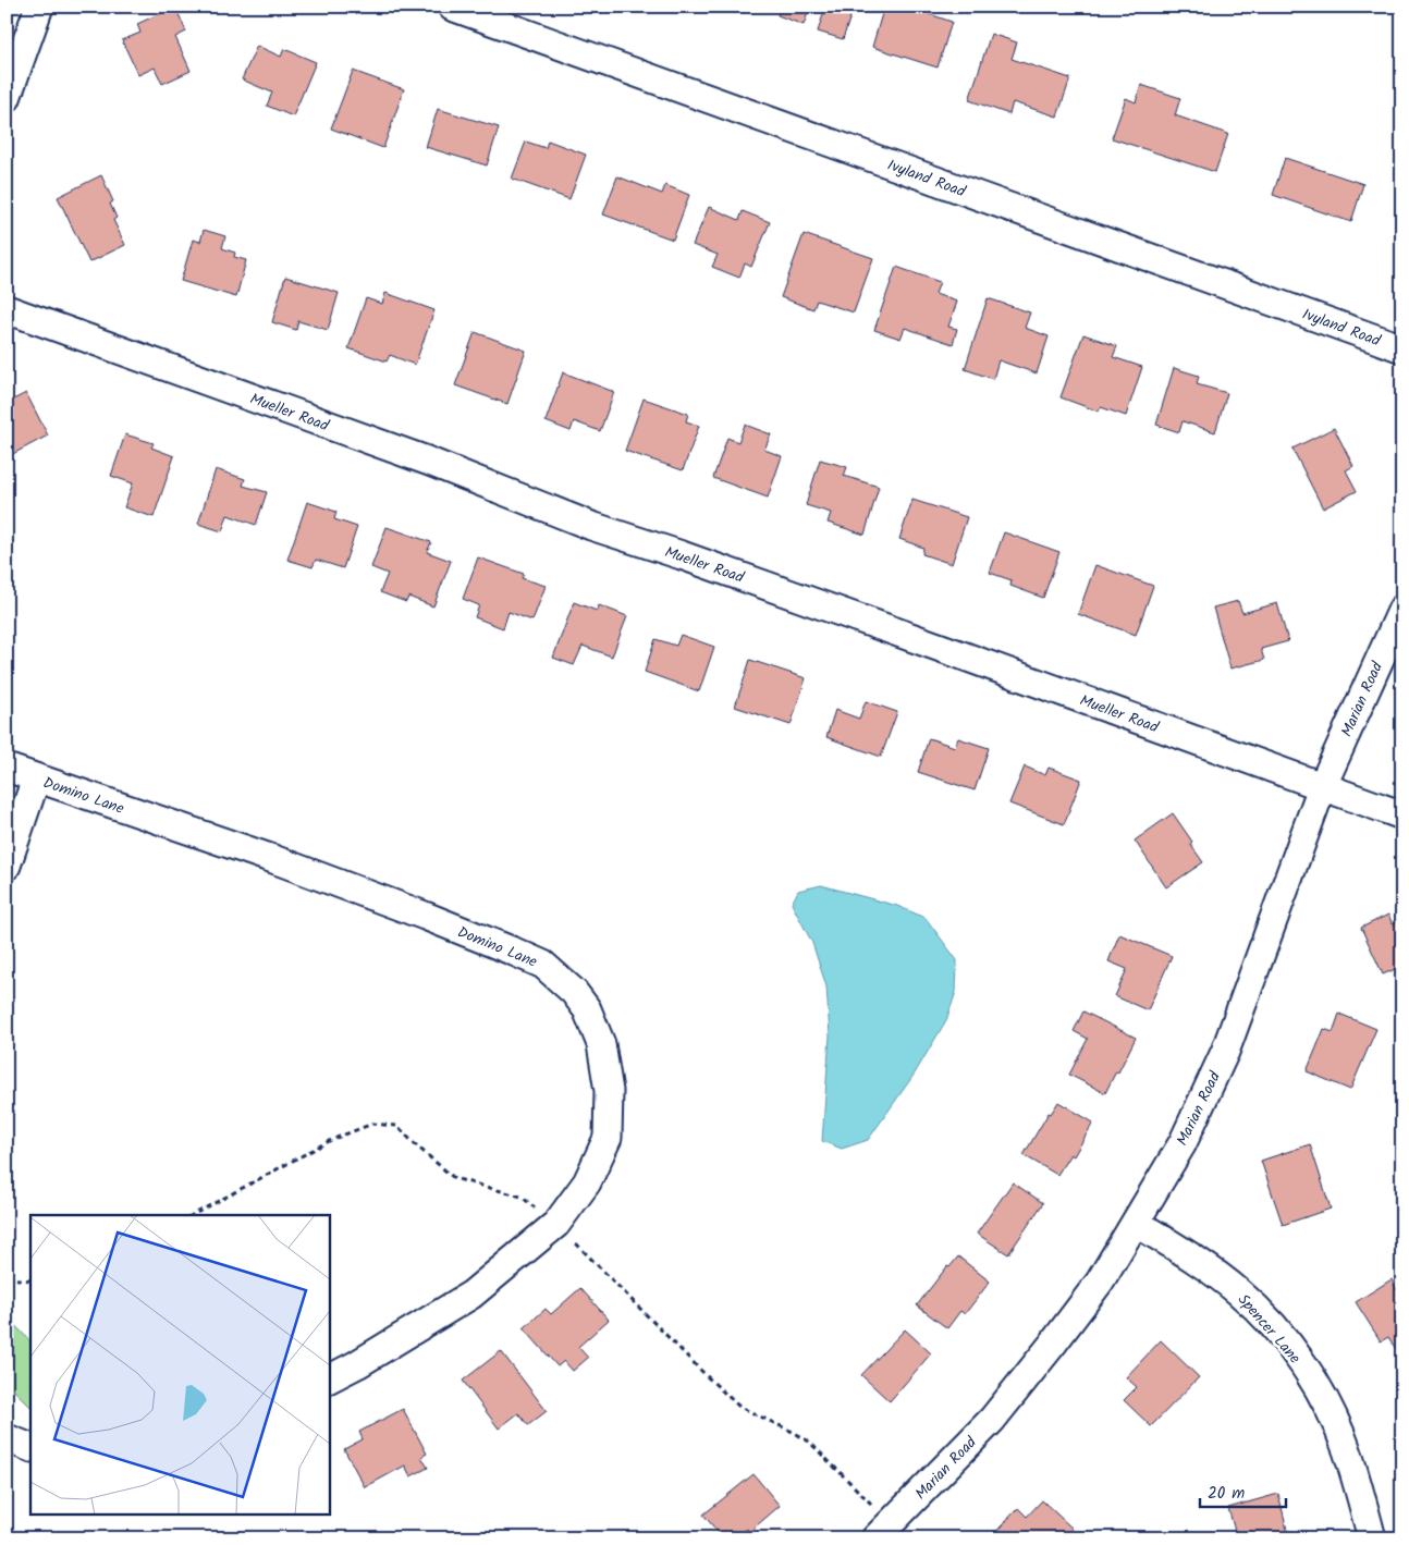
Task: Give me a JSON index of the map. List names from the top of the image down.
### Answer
{
  "streets": {
    "street": [
      "Ivyland Road",
      "Mueller Road",
      "Marian Road",
      "Domino Lane",
      "Spencer Lane"
    ]
  },
  "crossings": [
    ["Mueller Road", "Marian Road"],
    ["Marian Road", "Spencer Lane"]
  ],
  "scale_bar": "20 m"
}
